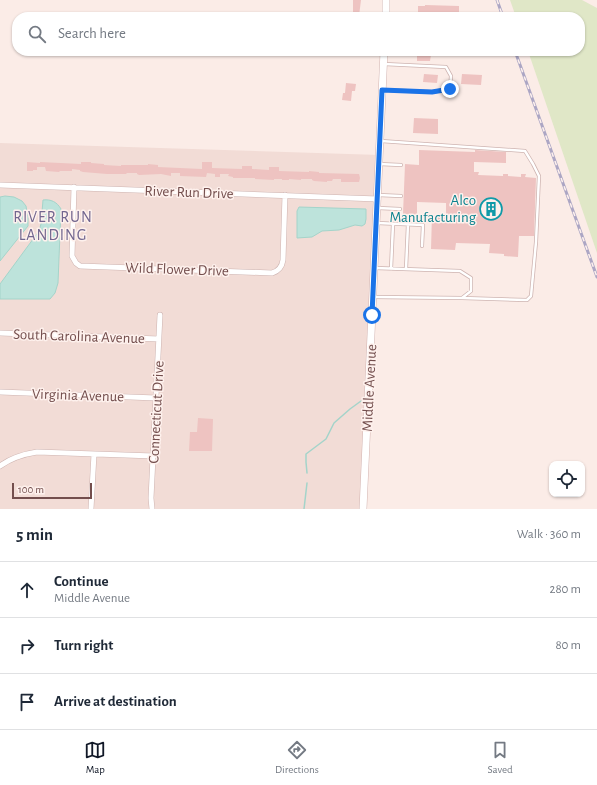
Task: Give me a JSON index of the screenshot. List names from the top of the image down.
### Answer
{
  "streets": {
    "street": [
      "River Run Drive",
      "Wild Flower Drive",
      "South Carolina Avenue",
      "Middle Avenue",
      "Virginia Avenue",
      "Connecticut Drive"
    ]
  },
  "crossings": [
    ["River Run Drive", "Wild Flower Drive"],
    ["River Run Drive", "Middle Avenue"],
    ["South Carolina Avenue", "Connecticut Drive"],
    ["Virginia Avenue", "Connecticut Drive"]
  ],
  "districts": ["RIVER RUN LANDING"],
  "places": {
    "building": ["Alco Manufacturing"]
  },
  "scale_bar": "100 m",
  "page": {
    "search": "Search here",
    "scale": "100 m",
    "heading": ["5 min", "Walk · 360 m"],
    "list": [
      ["Continue", "Middle Avenue", "280 m"],
      ["Turn right", "80 m"],
      "Arrive at destination"
    ],
    "nav": ["Map", "Directions", "Saved"]
  }
}
